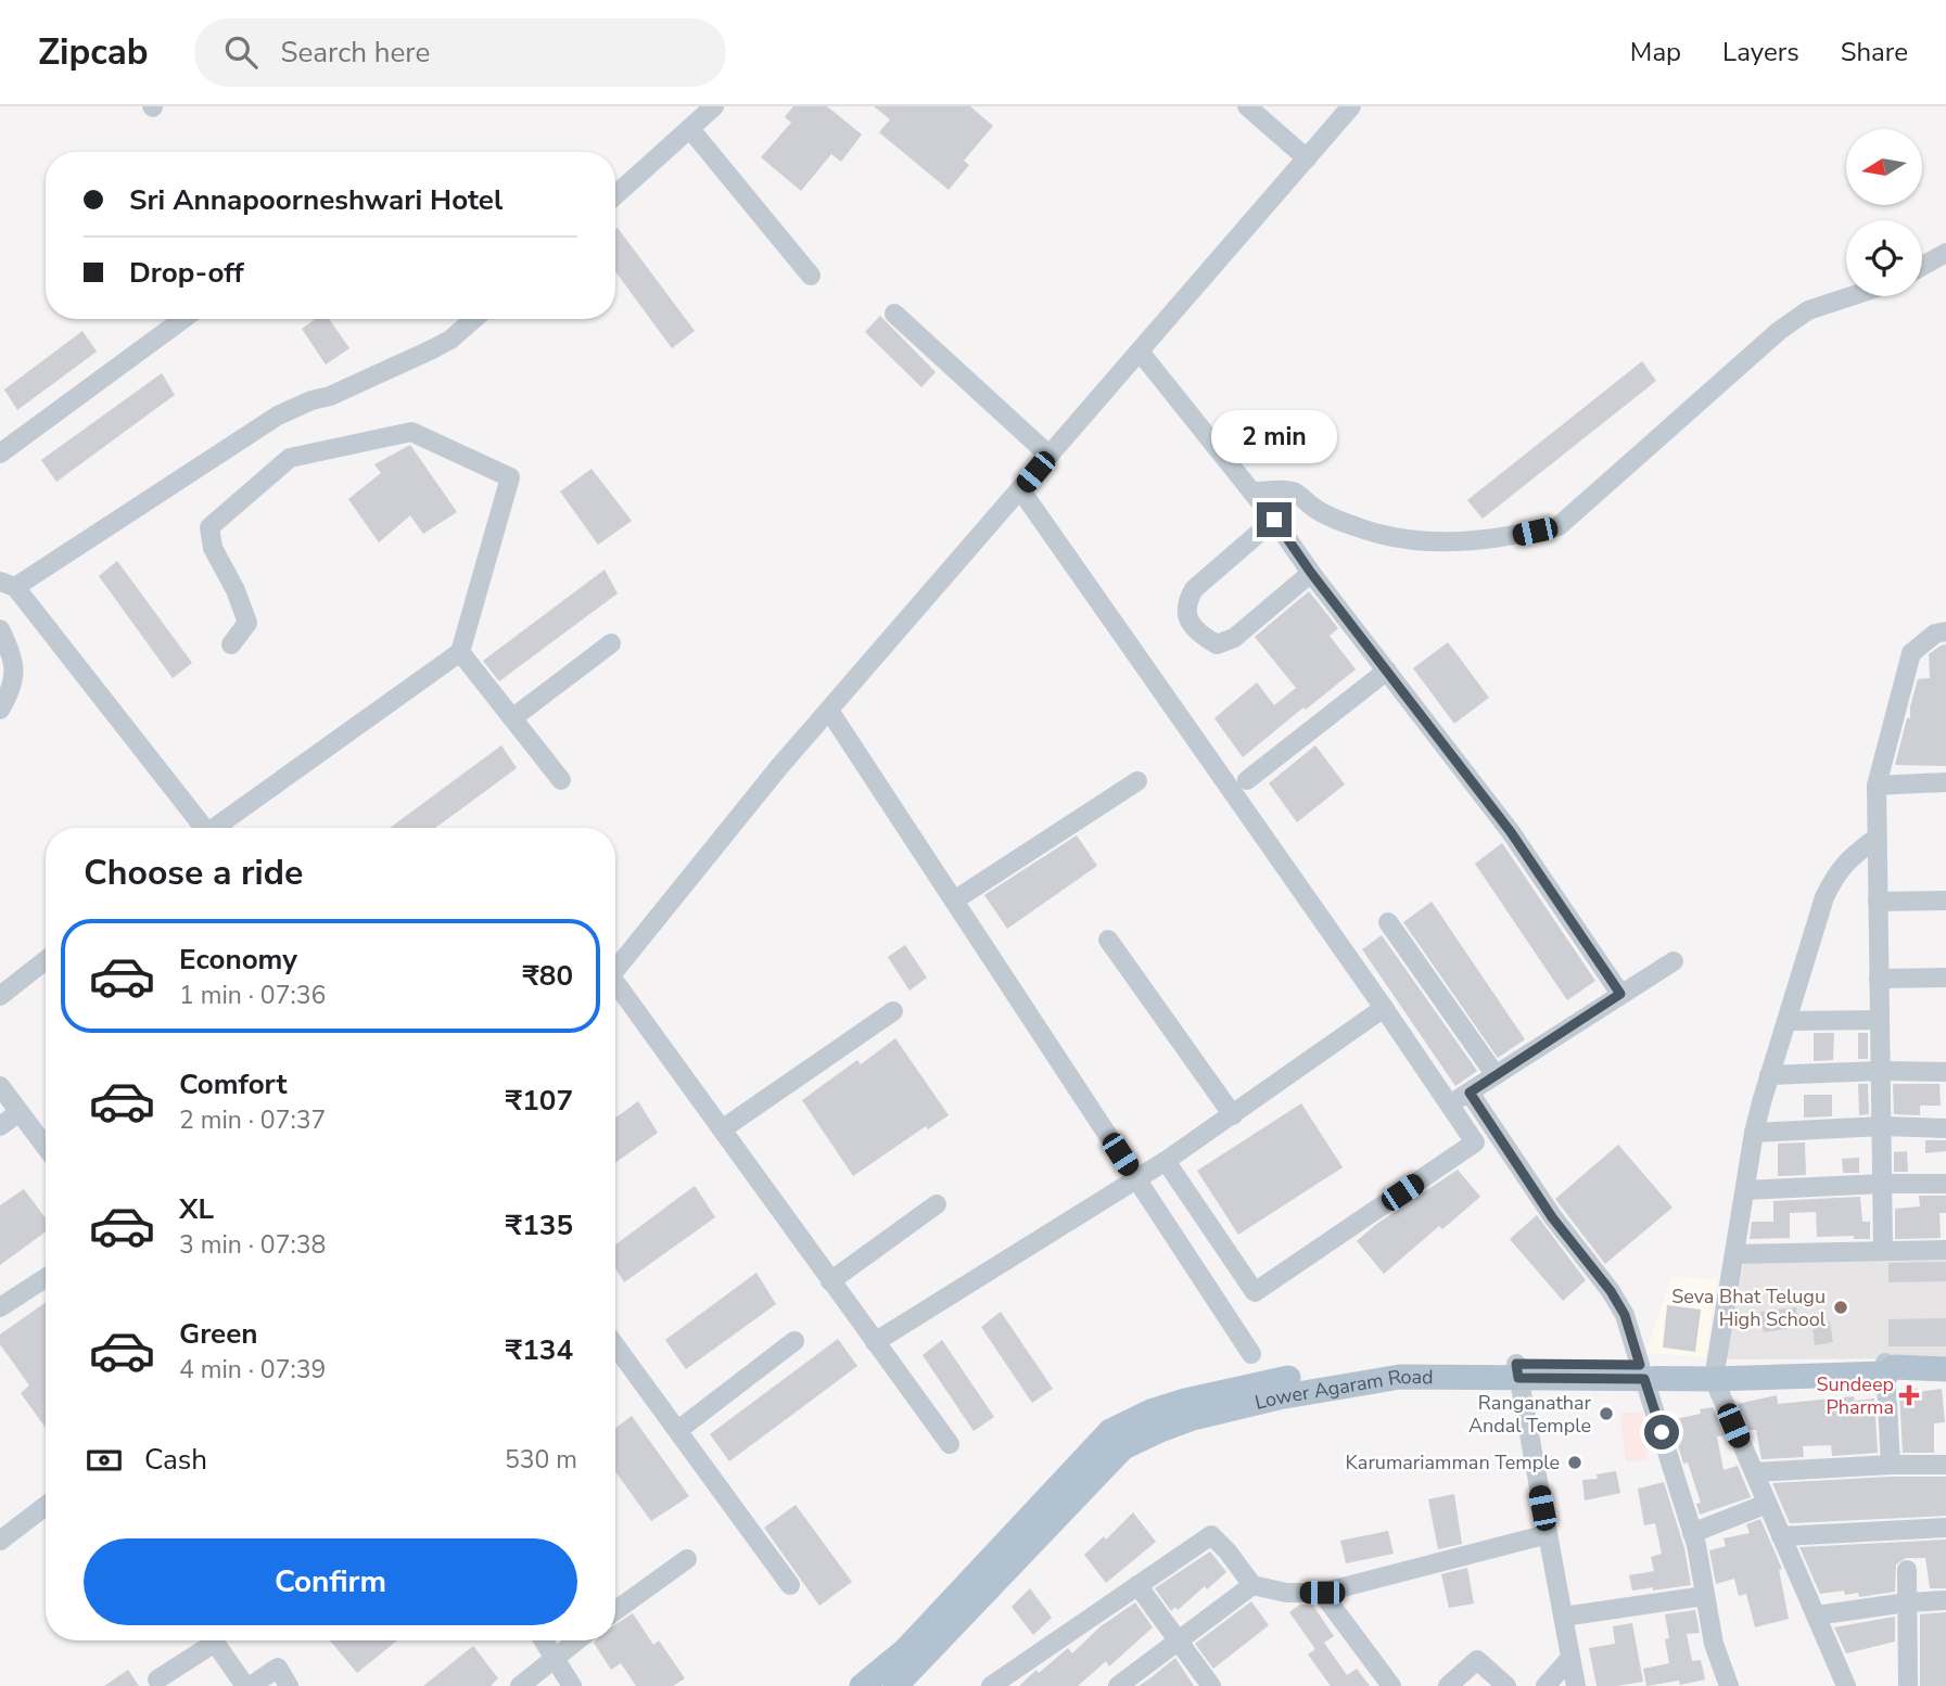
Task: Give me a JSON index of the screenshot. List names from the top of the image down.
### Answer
{
  "streets": {
    "main road": ["Lower Agaram Road"]
  },
  "places": {
    "other": ["Seva Bhat Telugu High School", "Ranganathar Andal Temple", "Karumariamman Temple"],
    "health": ["Sundeep Pharma"]
  },
  "north": "left",
  "page": {
    "header": "Zipcab",
    "search": "Search here",
    "nav": ["Map", "Layers", "Share"],
    "banner": ["Sri Annapoorneshwari Hotel", "Drop-off"],
    "bubble": "2 min",
    "heading": "Choose a ride",
    "list": [
      {
        "name": "Economy",
        "note": "1 min · 07:36",
        "value": "₹80"
      },
      {
        "name": "Comfort",
        "note": "2 min · 07:37",
        "value": "₹107"
      },
      {
        "name": "XL",
        "note": "3 min · 07:38",
        "value": "₹135"
      },
      {
        "name": "Green",
        "note": "4 min · 07:39",
        "value": "₹134"
      }
    ],
    "pay": ["Cash", "530 m"],
    "buttons": "Confirm"
  }
}
